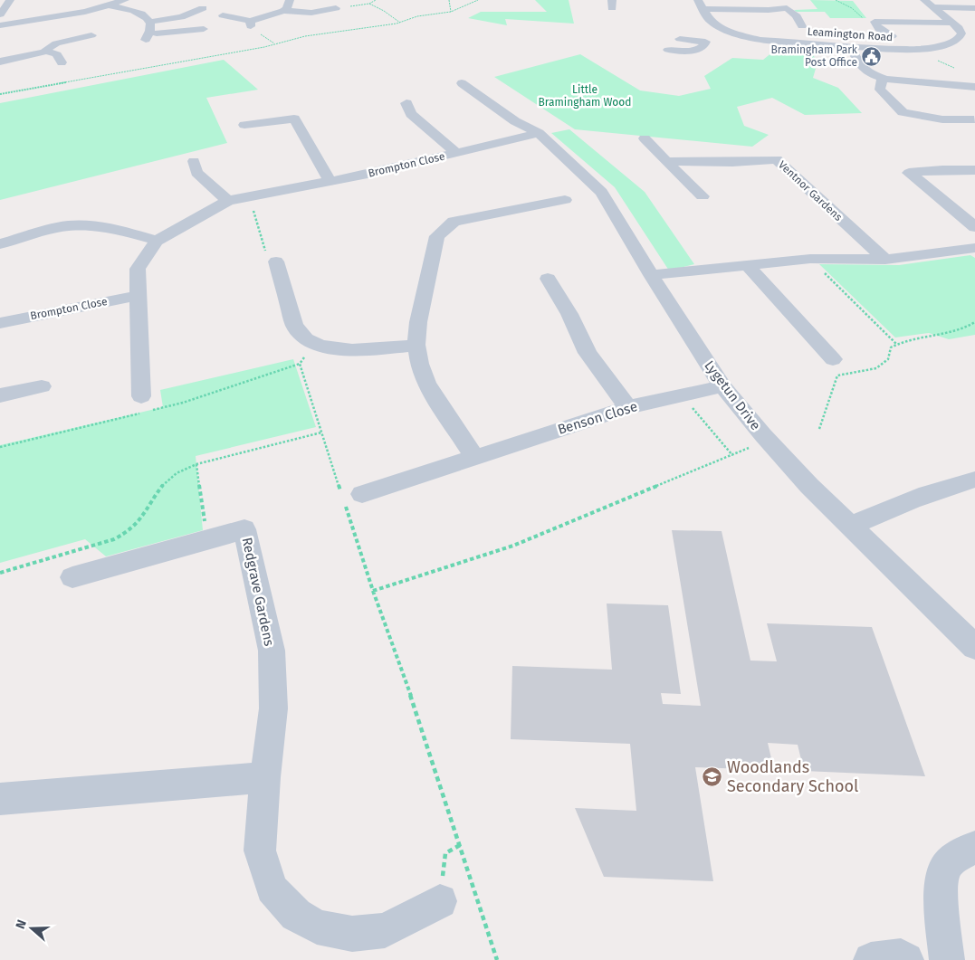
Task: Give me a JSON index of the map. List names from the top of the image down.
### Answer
{
  "streets": {
    "street": [
      "Leamington Road",
      "Brompton Close",
      "Ventnor Gardens",
      "Lygetun Drive",
      "Benson Close",
      "Redgrave Gardens"
    ]
  },
  "crossings": [
    ["Brompton Close", "Lygetun Drive"],
    ["Lygetun Drive", "Benson Close"]
  ],
  "parks": ["Little Bramingham Wood"],
  "places": {
    "public building": ["Bramingham Park Post Office"],
    "school or university": ["Woodlands Secondary School"]
  },
  "north": "left"
}
